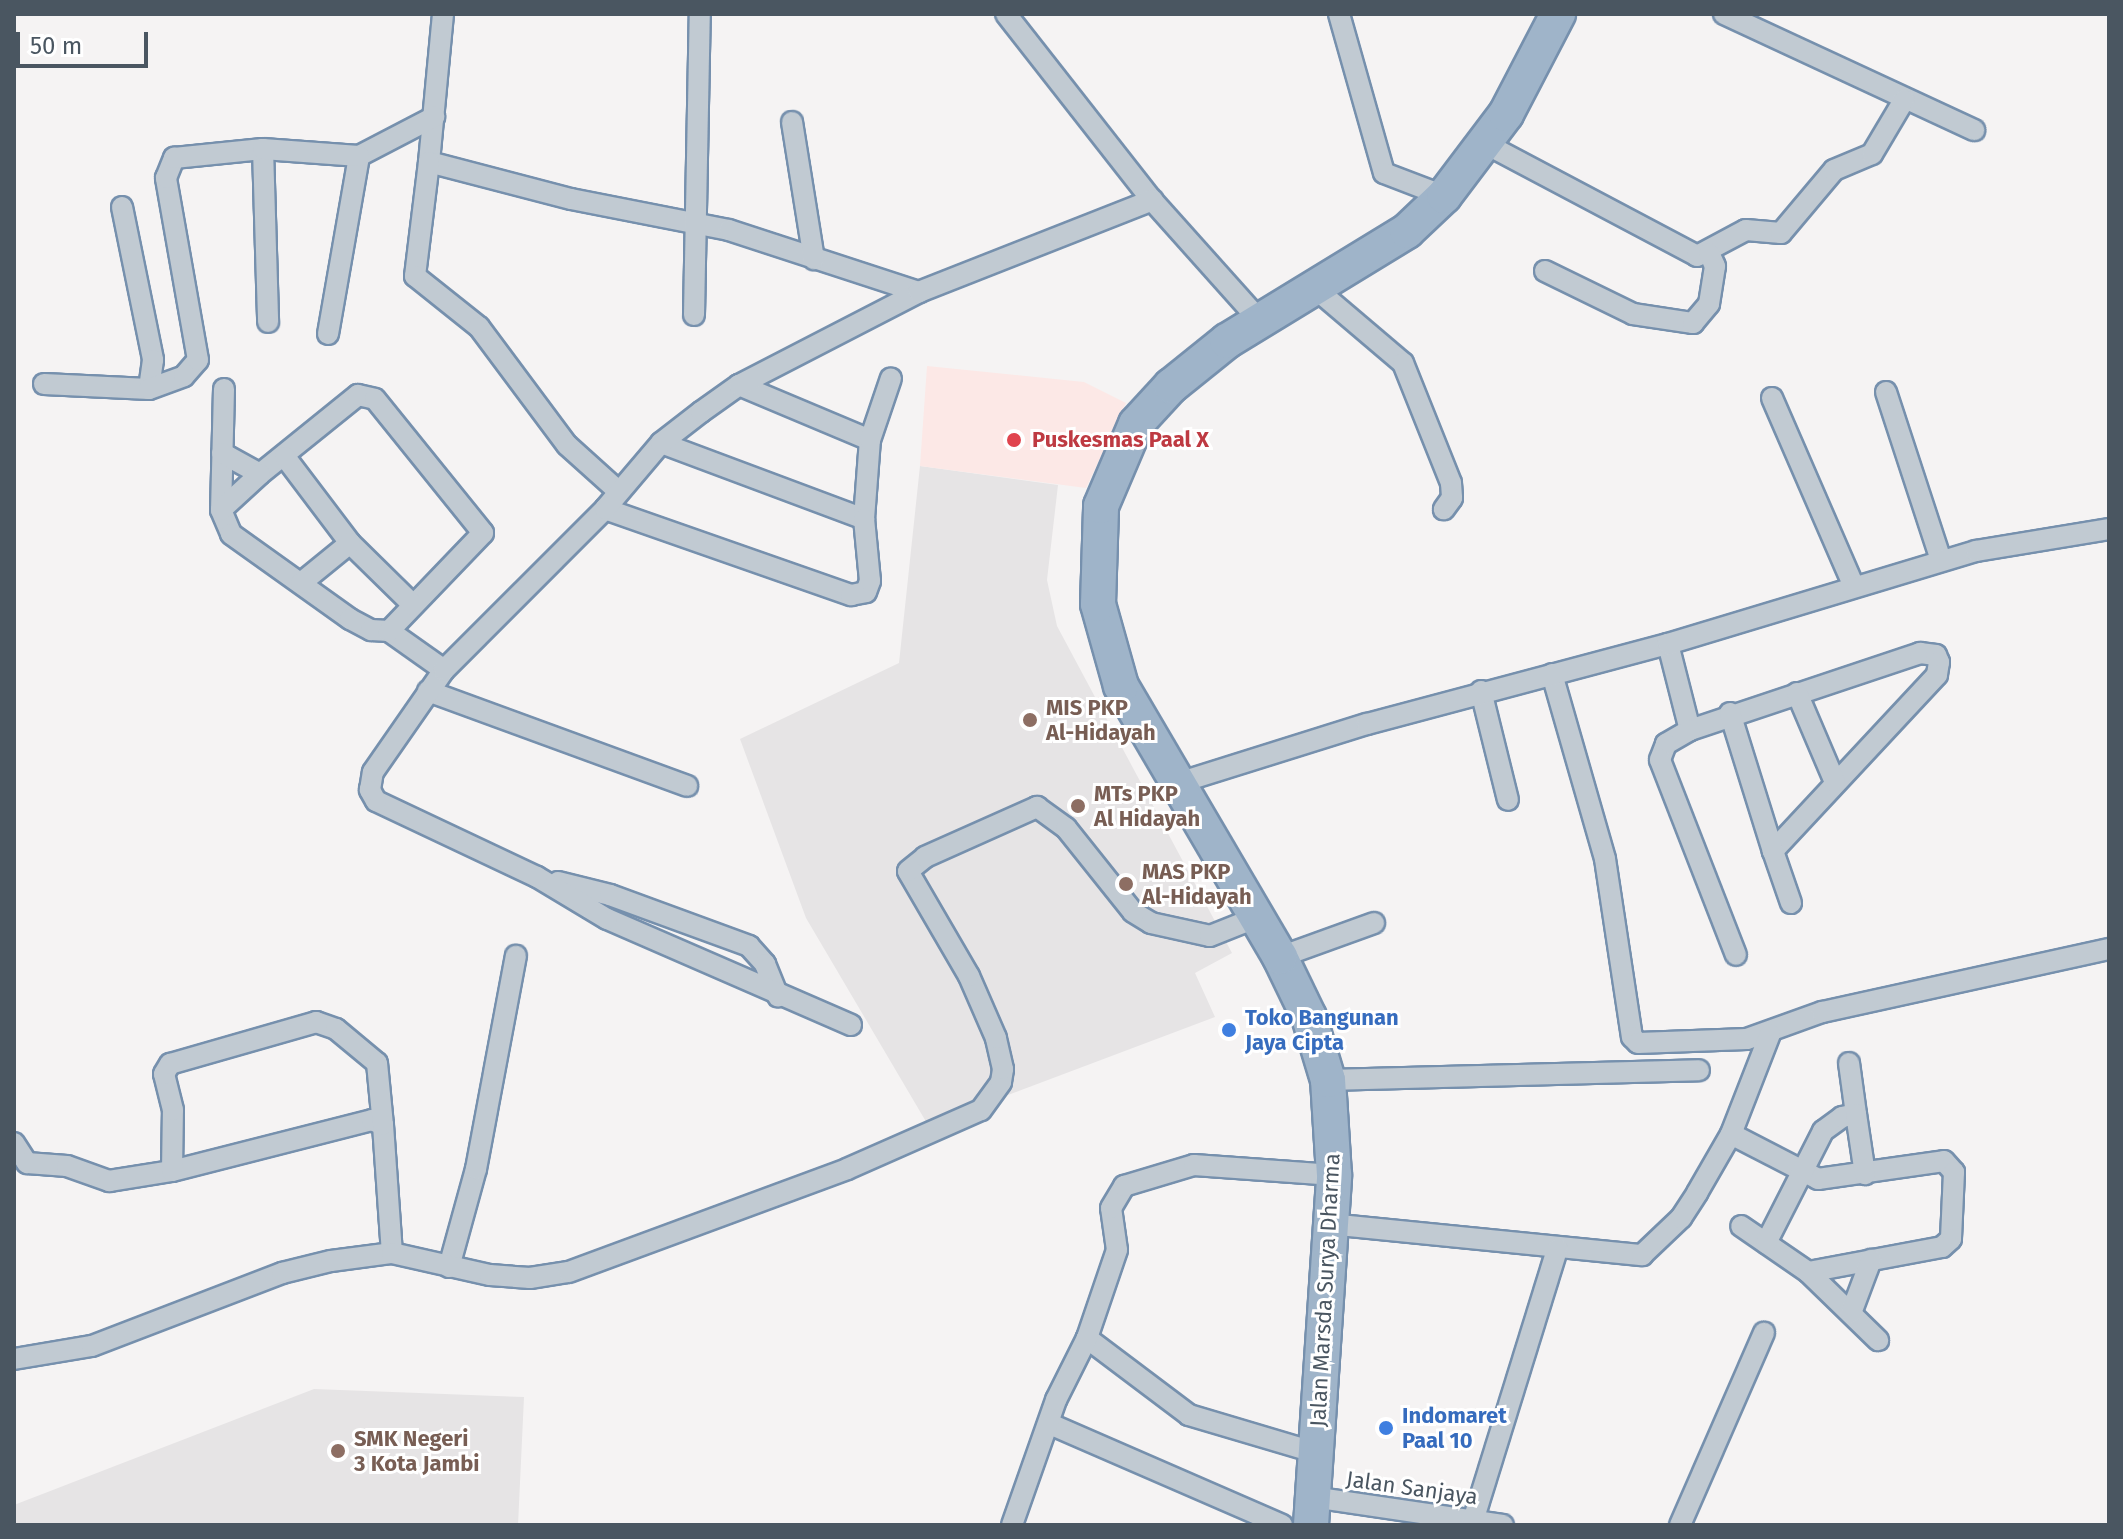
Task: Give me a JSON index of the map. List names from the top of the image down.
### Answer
{
  "streets": {
    "highway": ["Jalan Marsda Surya Dharma"],
    "street": ["Jalan Sanjaya"]
  },
  "crossings": [
    ["Jalan Marsda Surya Dharma", "Jalan Sanjaya"]
  ],
  "places": [
    "Puskesmas Paal X",
    "MIS PKP Al-Hidayah",
    "MTs PKP Al Hidayah",
    "MAS PKP Al-Hidayah",
    "Toko Bangunan Jaya Cipta",
    "Indomaret Paal 10",
    "SMK Negeri 3 Kota Jambi"
  ],
  "scale_bar": "50 m"
}
